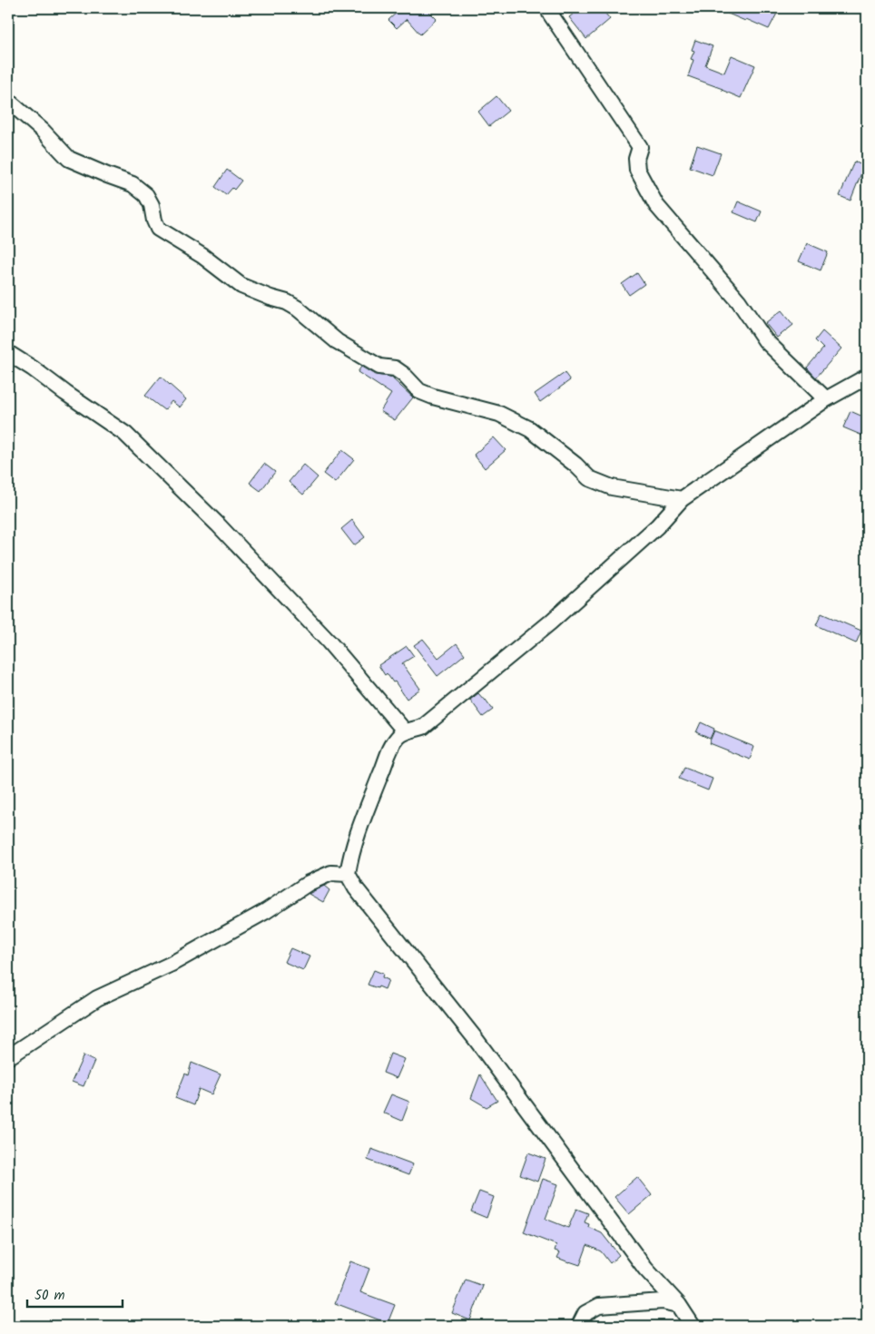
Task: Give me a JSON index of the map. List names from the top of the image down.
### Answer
{
  "scale_bar": "50 m"
}
